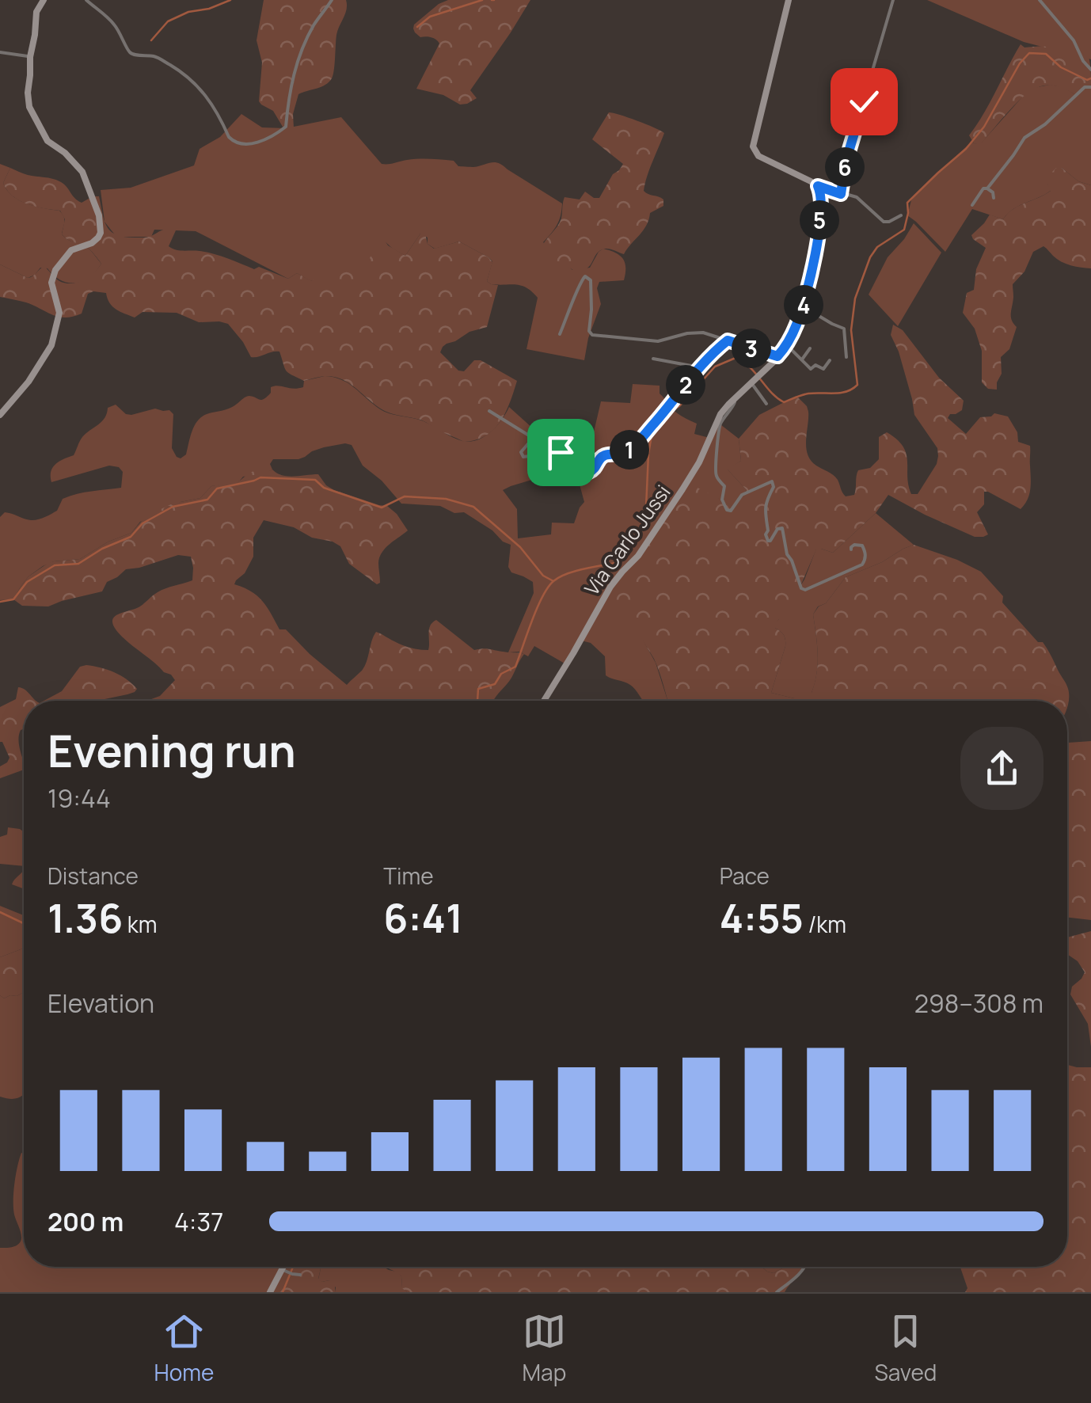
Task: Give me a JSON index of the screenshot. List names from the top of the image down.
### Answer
{
  "streets": {
    "street": ["Via Carlo Jussi"]
  },
  "page": {
    "pins": [
      "6",
      "5",
      "4",
      "3",
      "2",
      "1"
    ],
    "heading": ["Evening run", "19:44"],
    "stats": [
      ["Distance", "1.36 km"],
      ["Time", "6:41"],
      ["Pace", "4:55 /km"]
    ],
    "chart": ["Elevation", "298–308 m"],
    "list": [
      {
        "name": "200 m",
        "note": "4:37"
      }
    ],
    "tabs": ["Home", "Map", "Saved"]
  }
}
